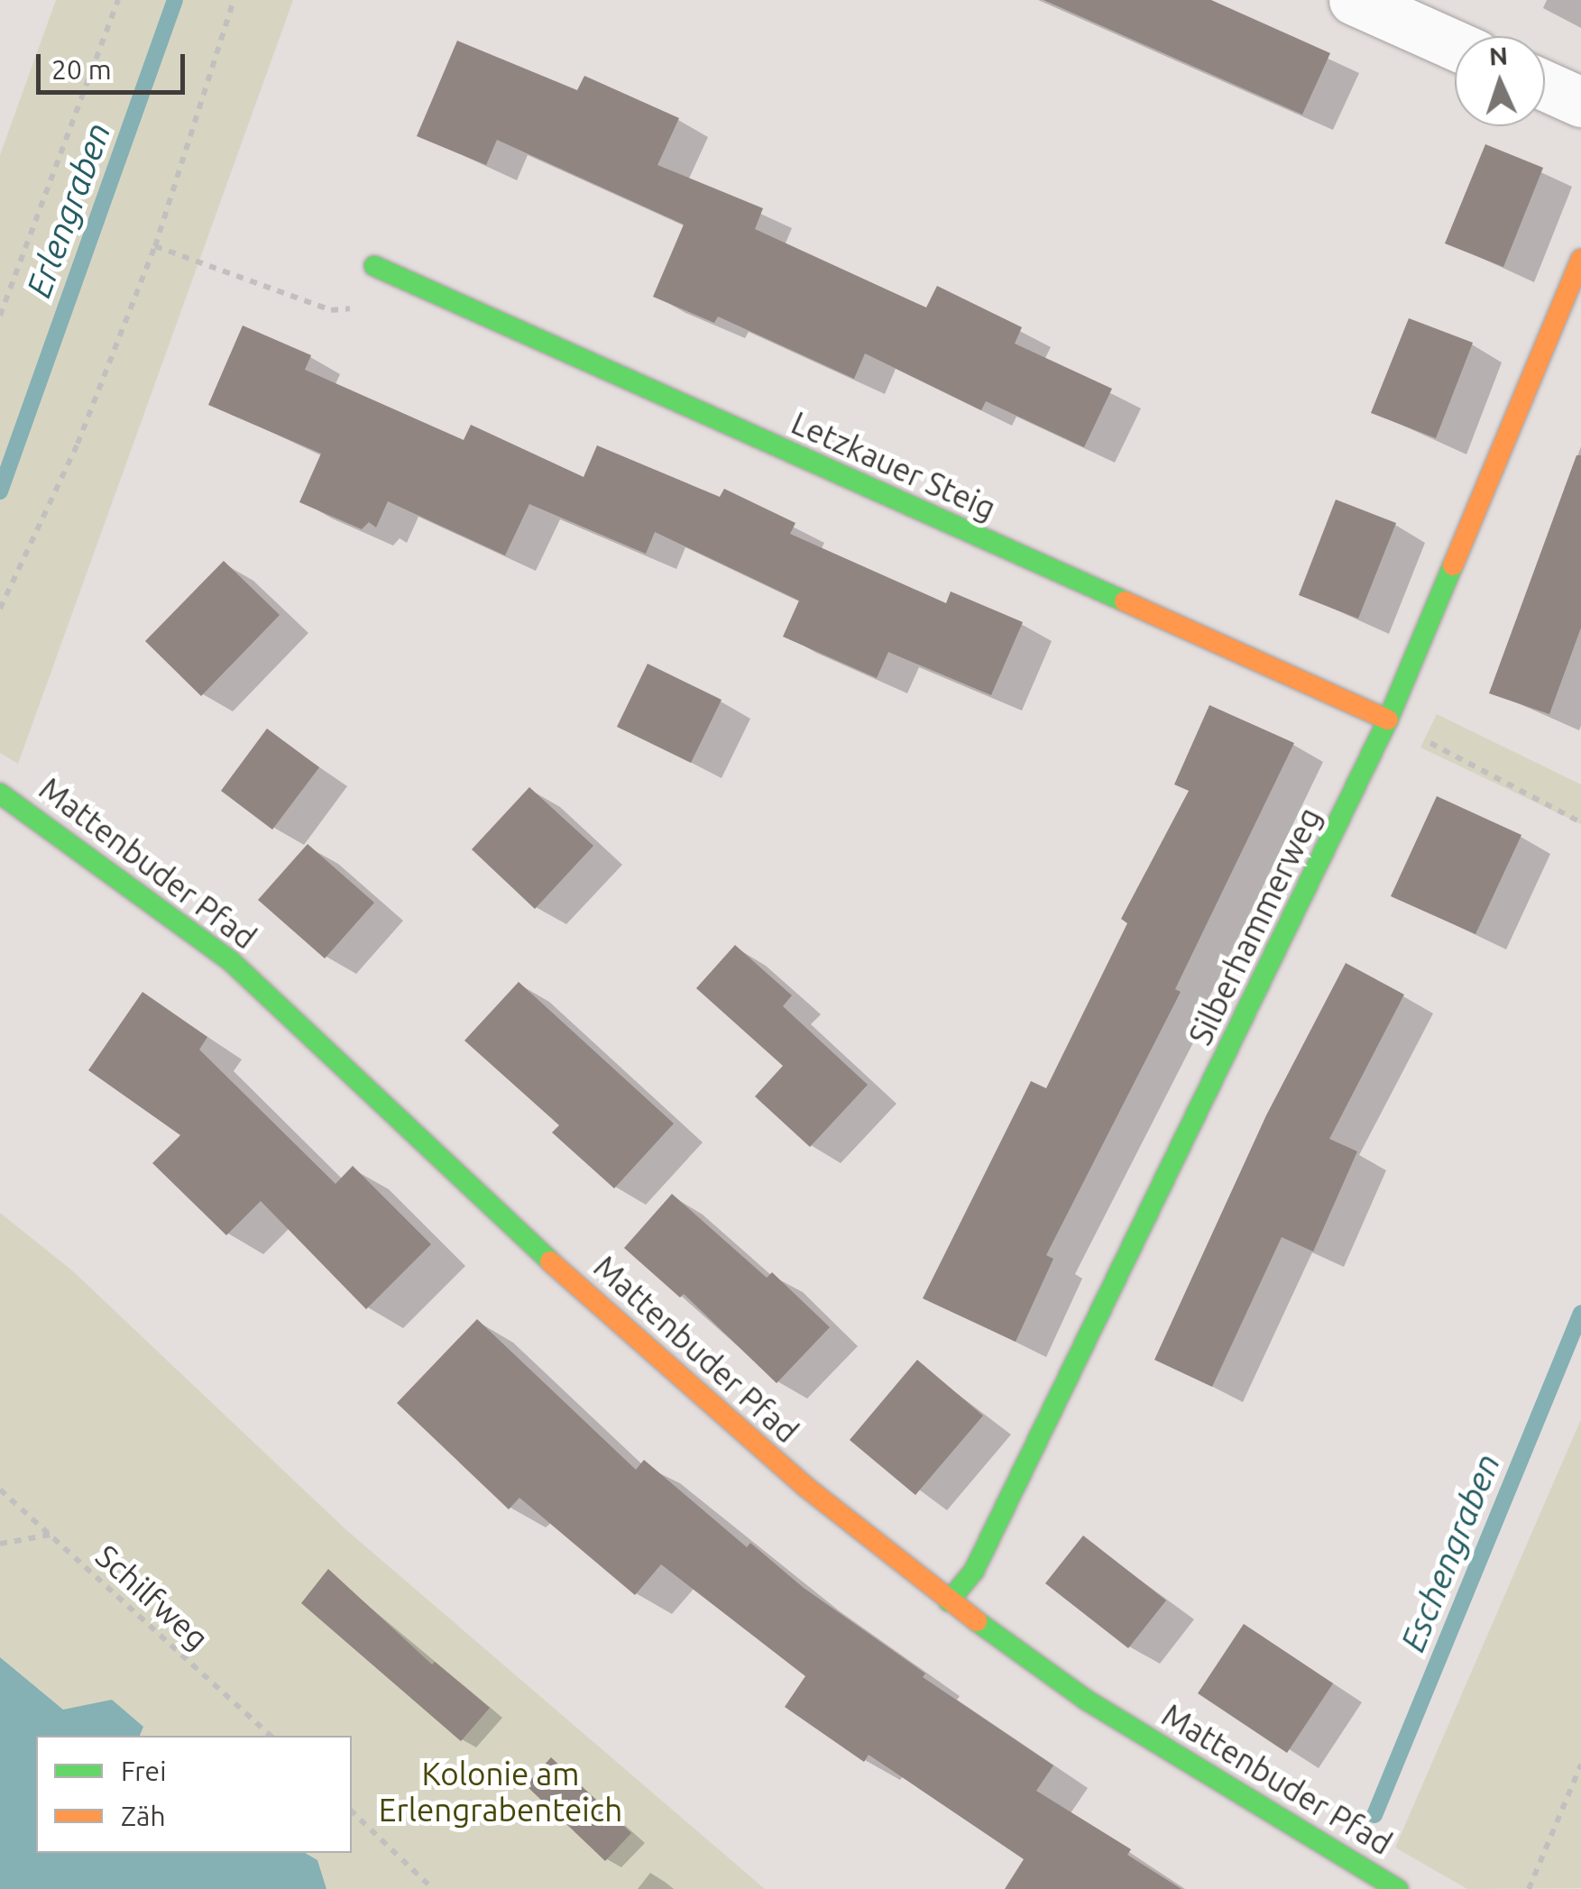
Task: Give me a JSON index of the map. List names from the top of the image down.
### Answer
{
  "streets": {
    "street": ["Letzkauer Steig", "Mattenbuder Pfad", "Silberhammerweg"],
    "path": ["Schilfweg"]
  },
  "crossings": [
    ["Letzkauer Steig", "Silberhammerweg"],
    ["Mattenbuder Pfad", "Silberhammerweg"]
  ],
  "water": ["Erlengraben", "Eschengraben"],
  "parks": ["Kolonie am Erlengrabenteich"],
  "legend": ["Frei", "Zäh"],
  "scale_bar": "20 m",
  "north": "top"
}
